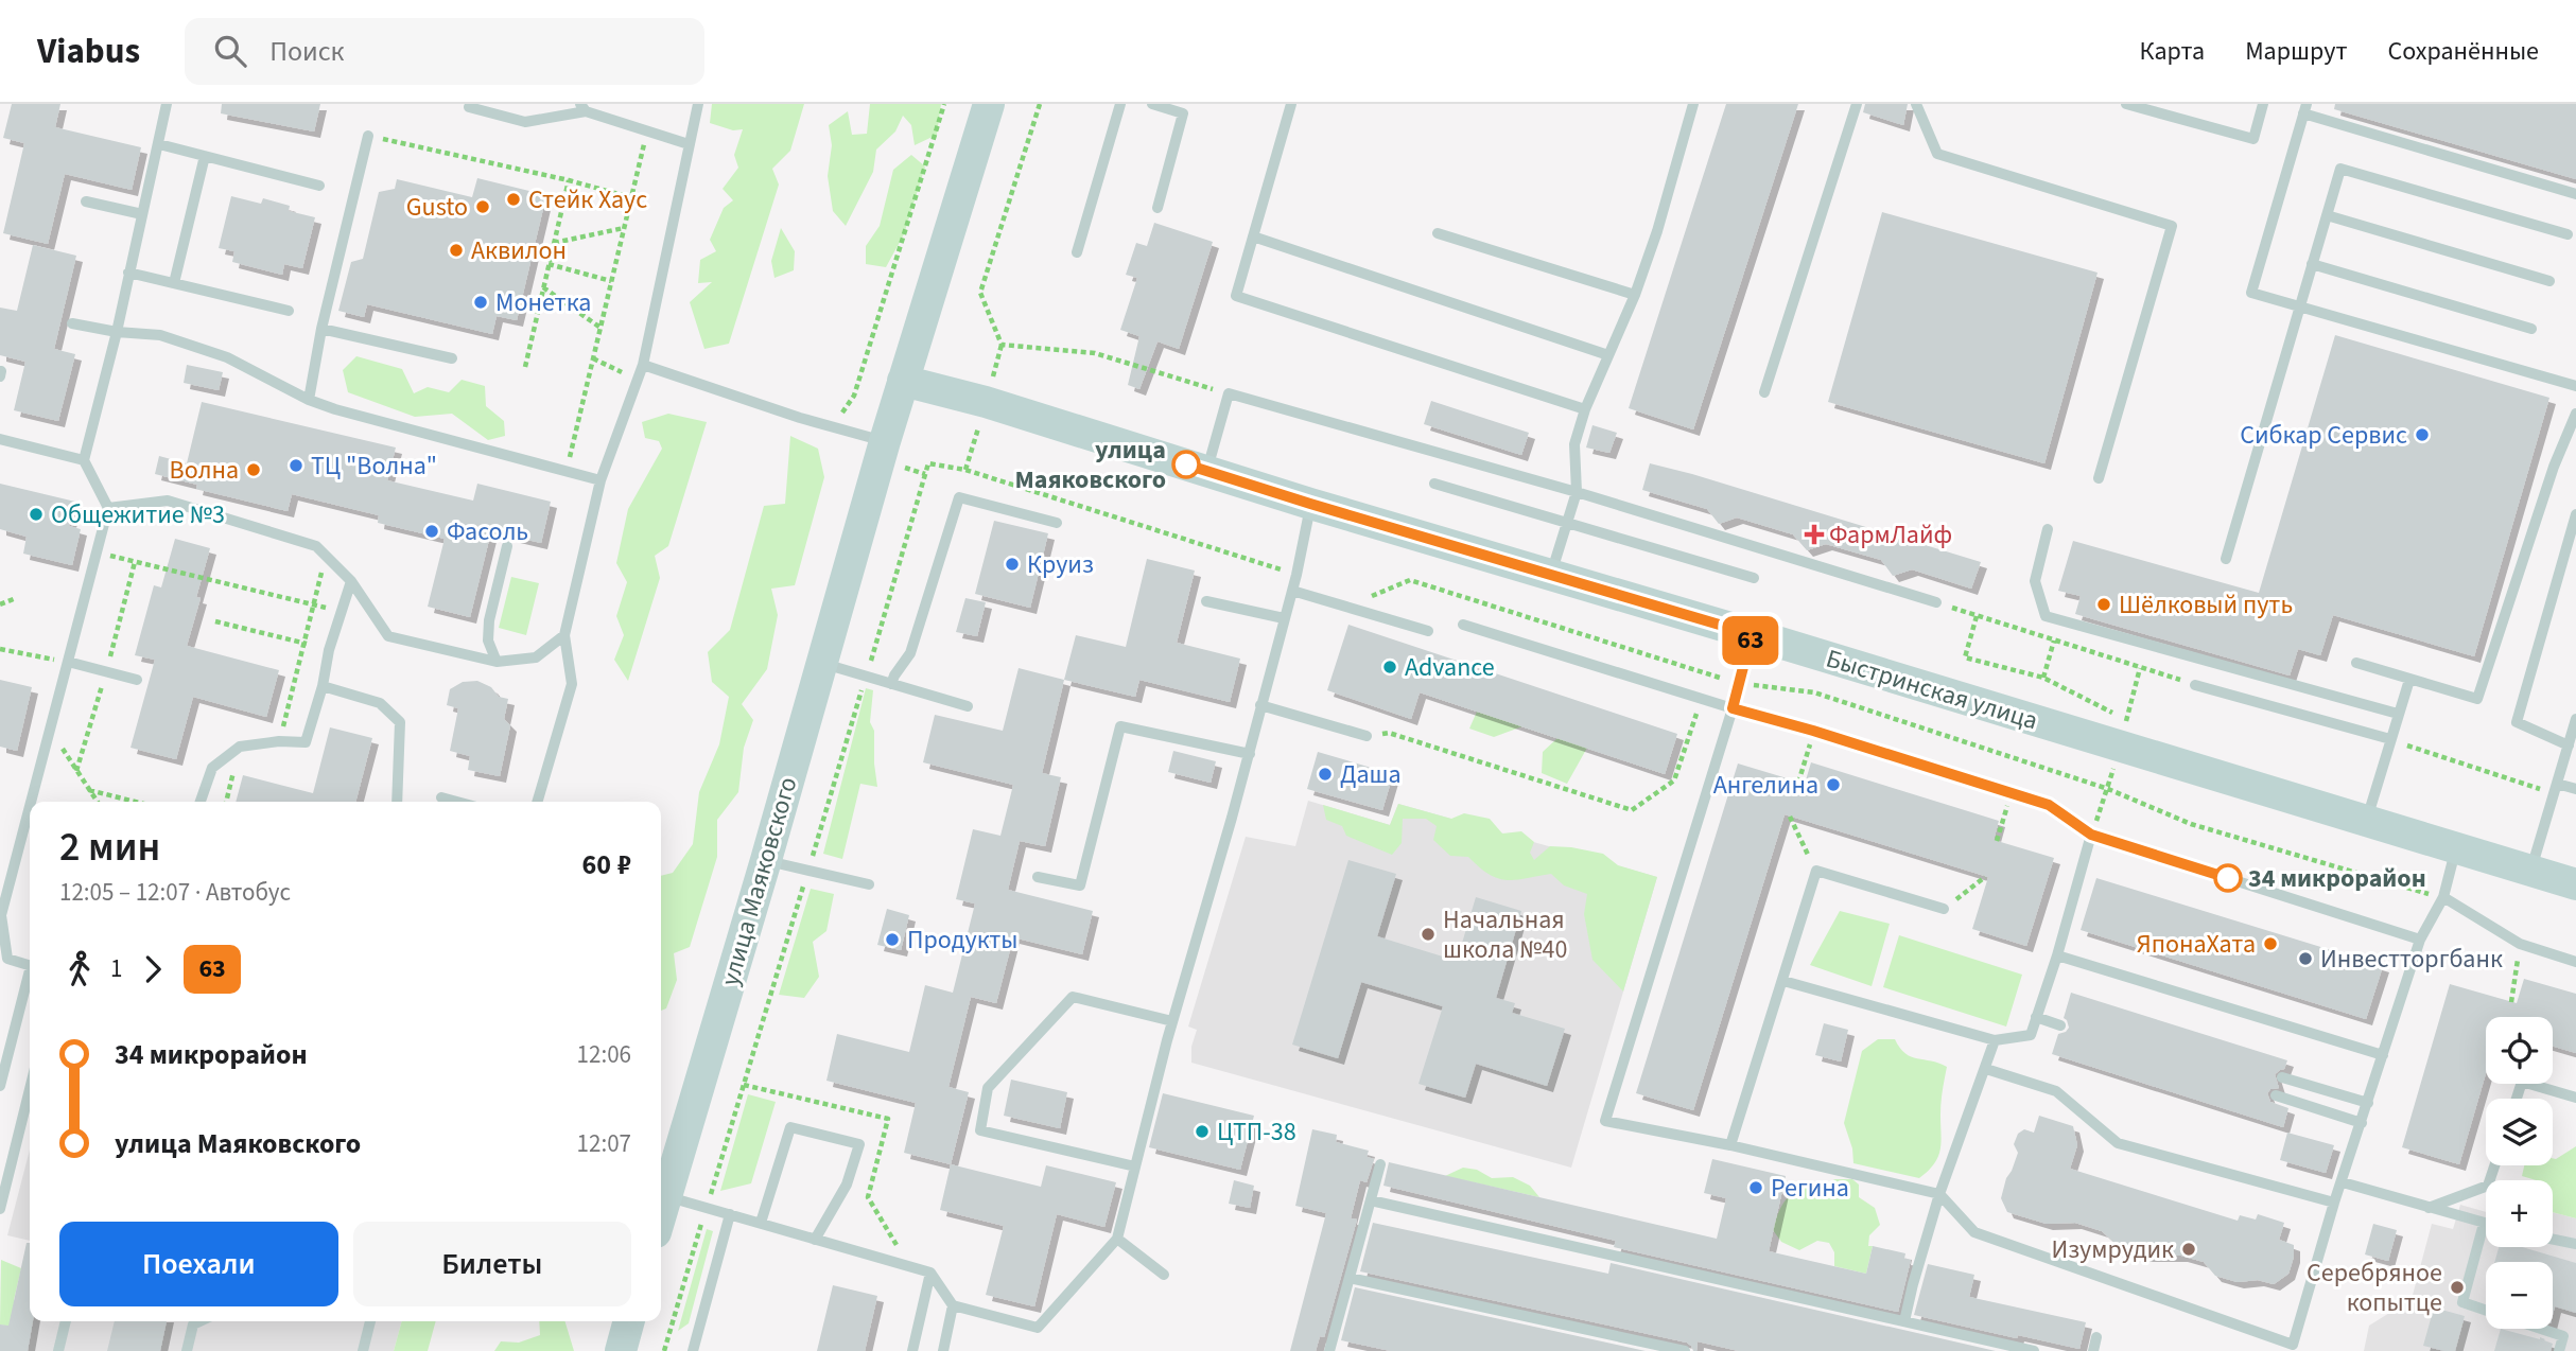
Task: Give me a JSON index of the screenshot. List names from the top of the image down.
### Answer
{
  "streets": {
    "main road": ["Быстринская улица", "улица Маяковского"]
  },
  "crossings": [
    ["Быстринская улица", "улица Маяковского"]
  ],
  "places": {
    "other": [
      "Стейк Хаус",
      "Gusto",
      "Аквилон",
      "Монетка",
      "Сибкар Сервис",
      "улица Маяковского",
      "ТЦ \"Волна\"",
      "Волна",
      "Общежитие №3",
      "Фасоль",
      "Круиз",
      "Шёлковый путь",
      "Advance",
      "Даша",
      "Ангелина",
      "34 микрорайон",
      "Начальная школа №40",
      "Продукты",
      "ЯпонаХата",
      "Инвестторгбанк",
      "ЦТП-38",
      "Регина",
      "Изумрудик",
      "Серебряное копытце"
    ],
    "health": ["ФармЛайф"]
  },
  "lines": ["bus line 63"],
  "page": {
    "header": "Viabus",
    "search": "Поиск",
    "nav": ["Карта", "Маршрут", "Сохранённые"],
    "on_map": "63",
    "heading": ["2 мин", "12:05 – 12:07 · Автобус", "60 ₽"],
    "legs": ["1", "63"],
    "list": [
      {
        "name": "34 микрорайон",
        "value": "12:06"
      },
      {
        "name": "улица Маяковского",
        "value": "12:07"
      }
    ],
    "map_buttons": ["+", "−"],
    "buttons": ["Поехали", "Билеты"]
  }
}
